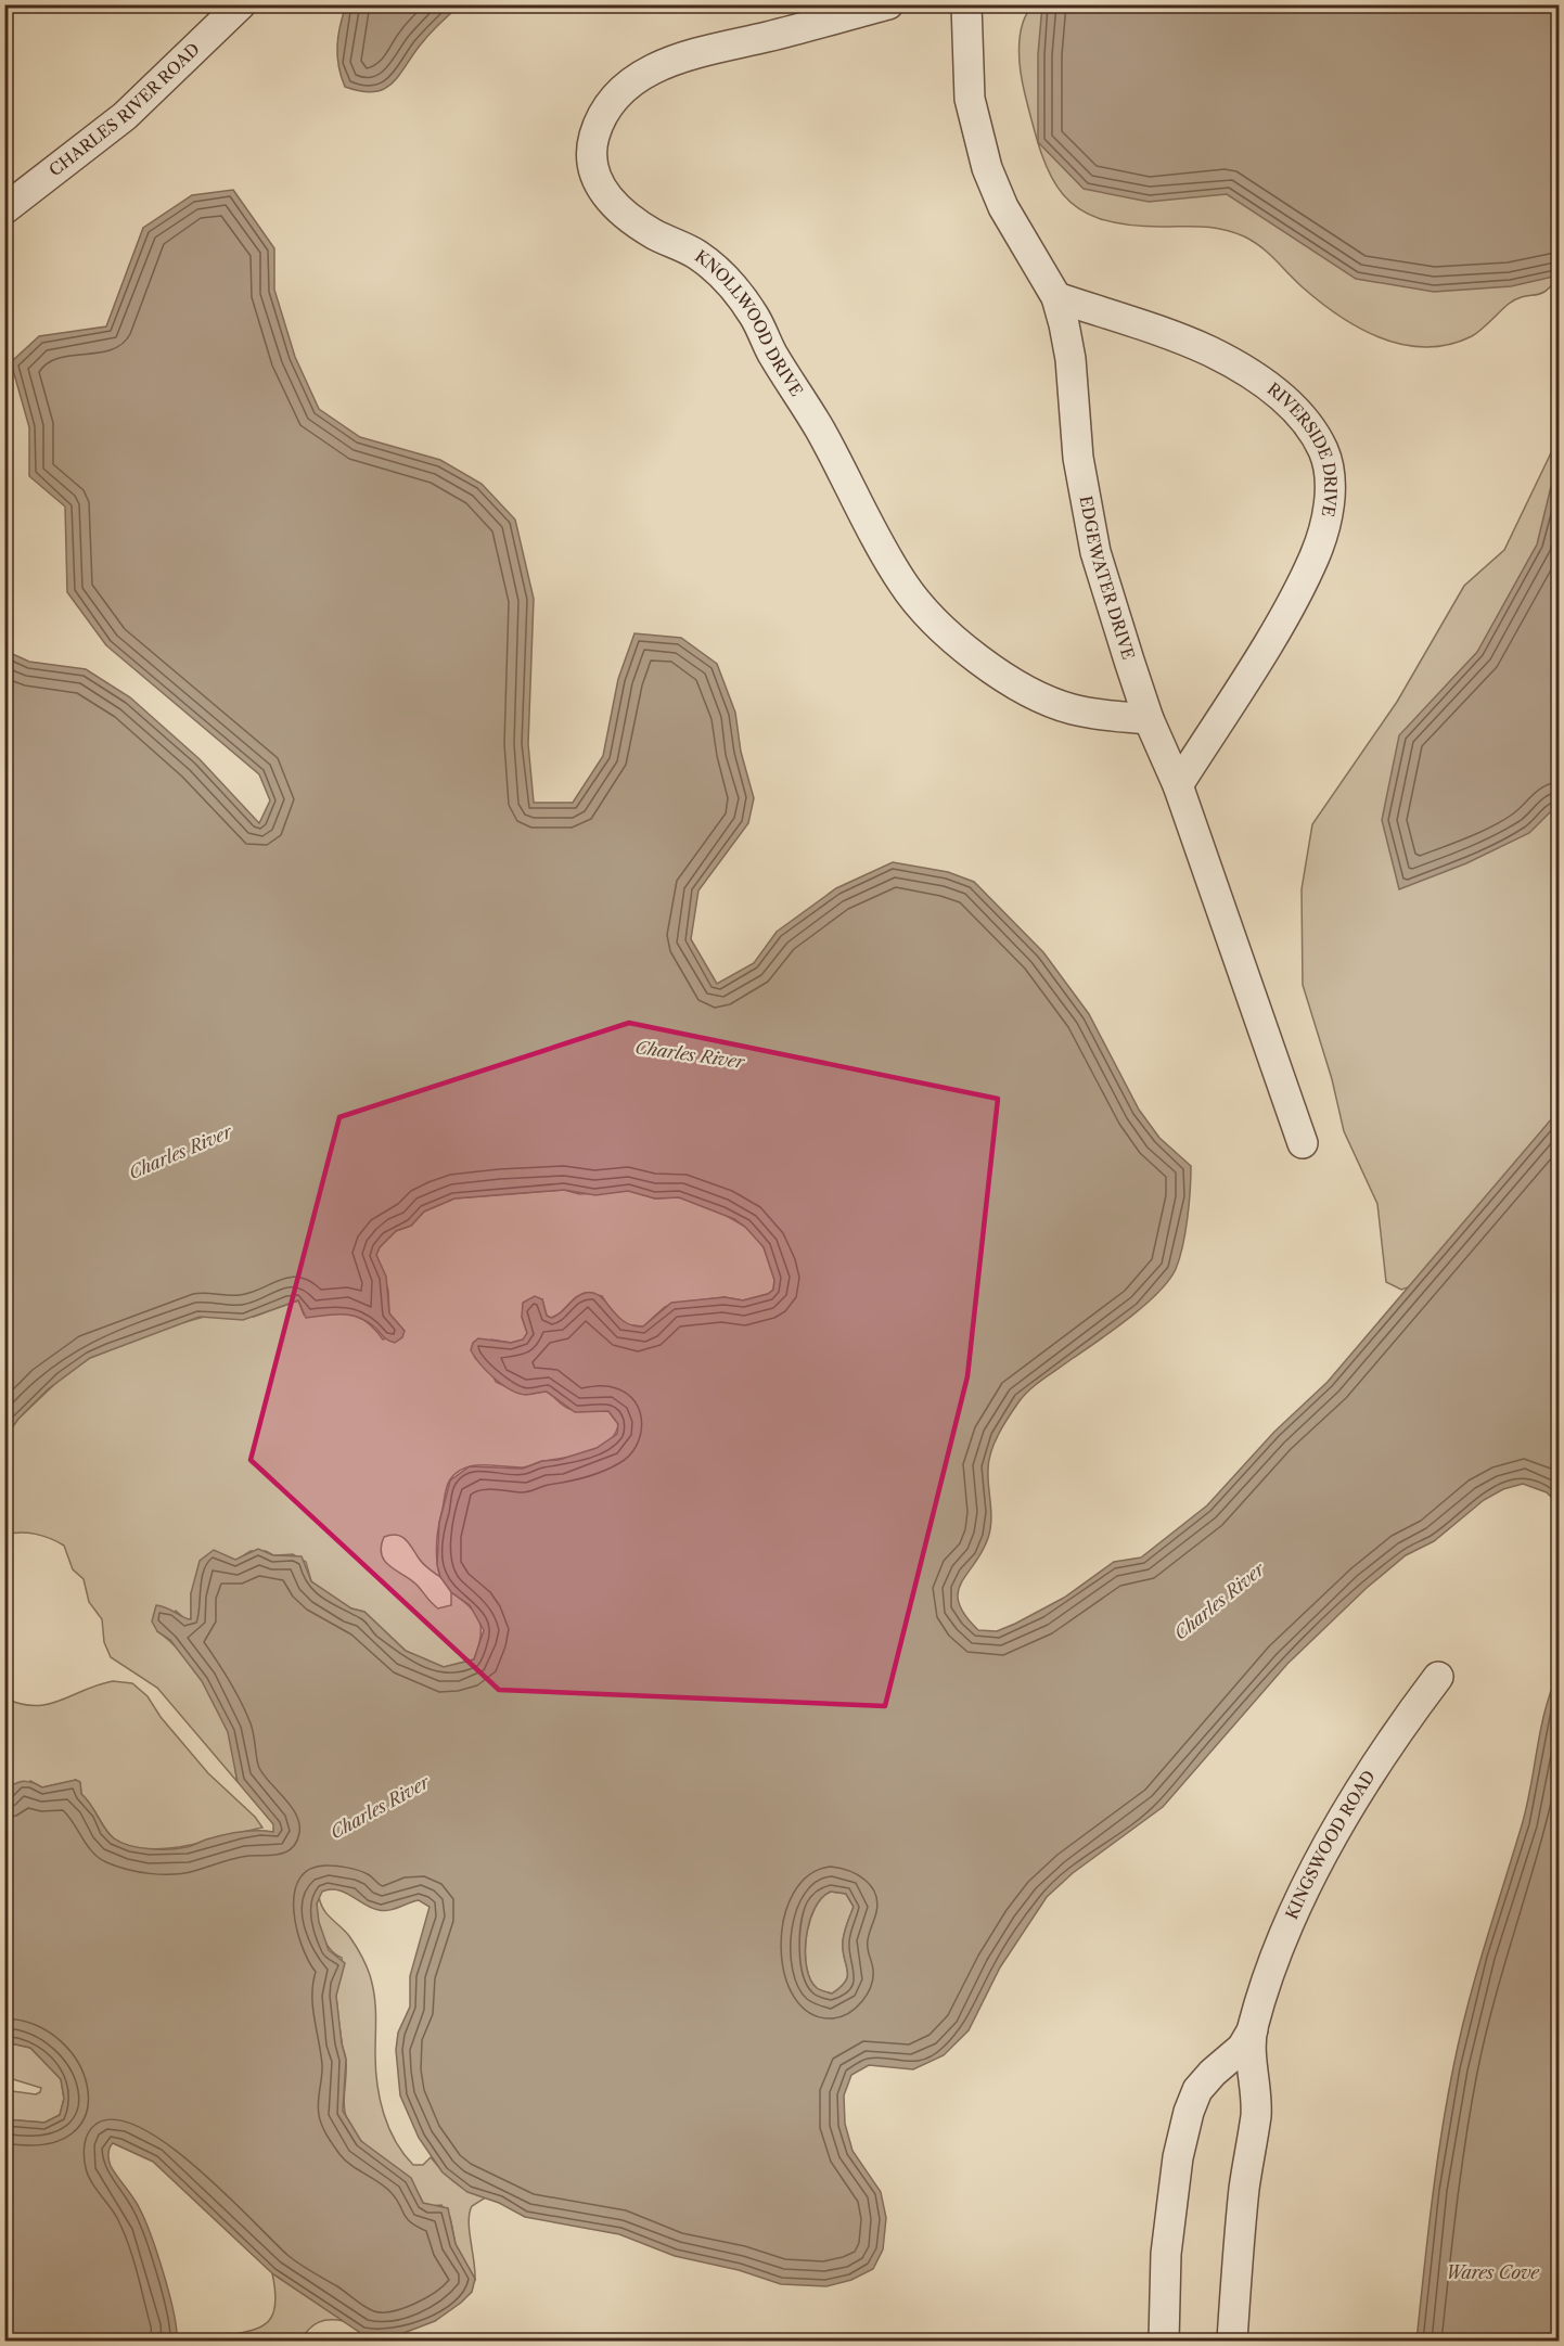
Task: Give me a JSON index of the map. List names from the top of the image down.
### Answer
{
  "streets": {
    "street": [
      "CHARLES RIVER ROAD",
      "KNOLLWOOD DRIVE",
      "RIVERSIDE DRIVE",
      "EDGEWATER DRIVE",
      "KINGSWOOD ROAD"
    ]
  },
  "crossings": [
    ["KNOLLWOOD DRIVE", "EDGEWATER DRIVE"],
    ["RIVERSIDE DRIVE", "EDGEWATER DRIVE"]
  ],
  "water": ["Charles River", "Wares Cove"]
}
